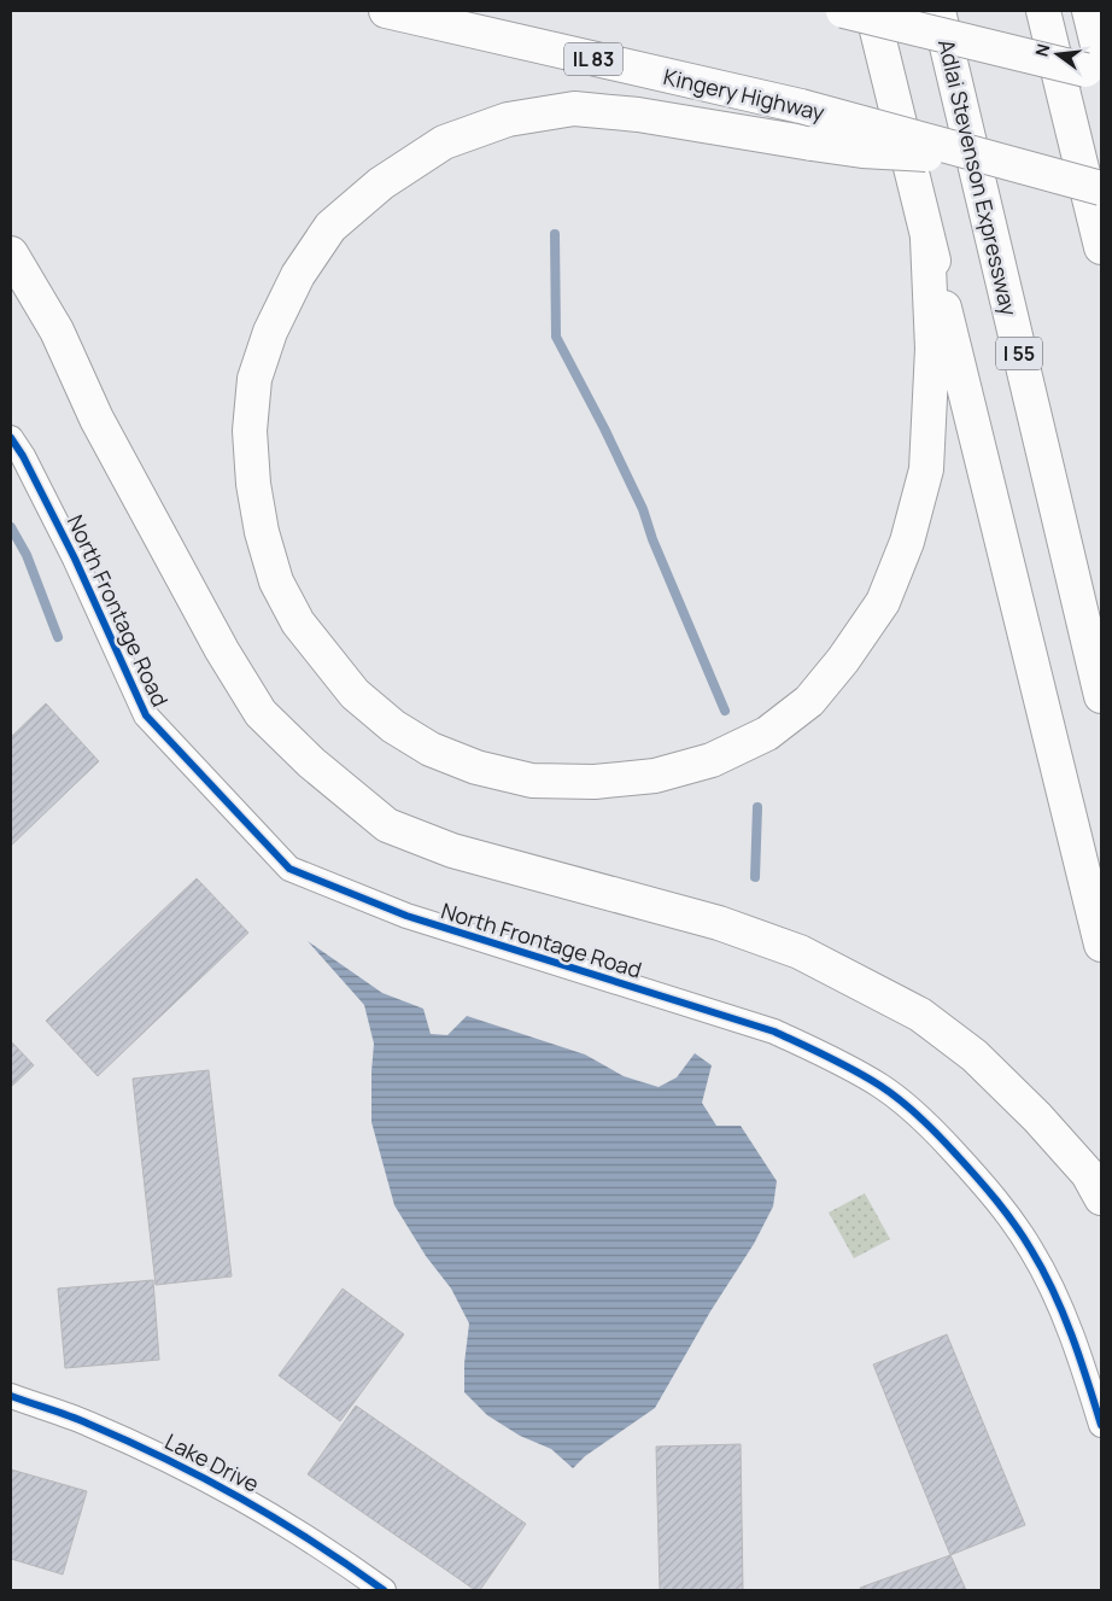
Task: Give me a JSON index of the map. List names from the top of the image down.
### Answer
{
  "streets": {
    "highway": [
      "IL 83",
      "Kingery Highway",
      "Adlai Stevenson Expressway",
      "I 55"
    ],
    "street": ["North Frontage Road", "Lake Drive"]
  },
  "north": "left"
}
